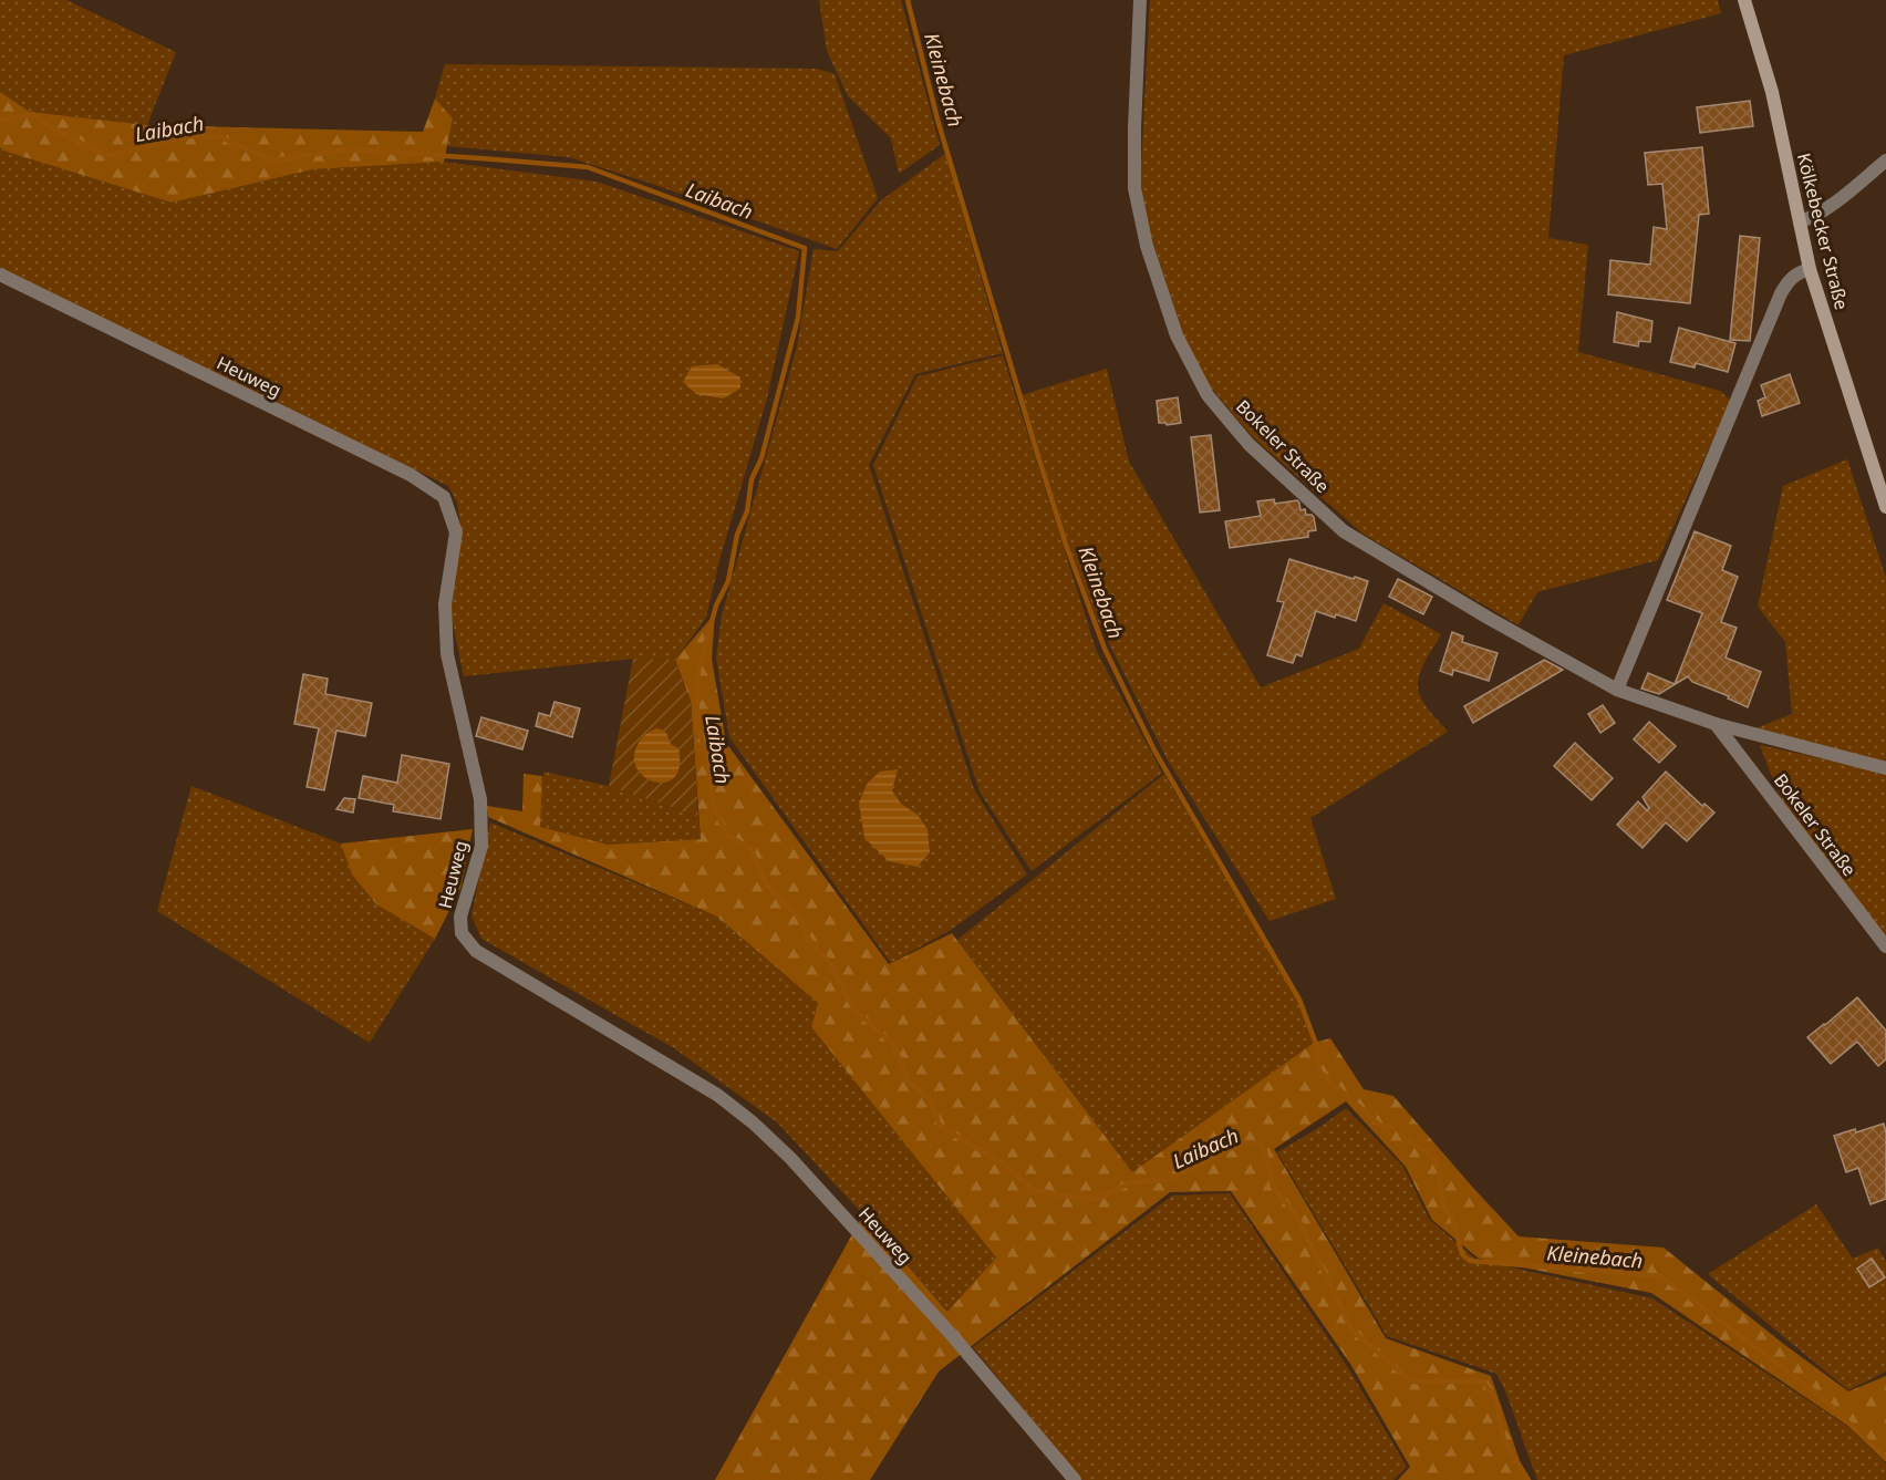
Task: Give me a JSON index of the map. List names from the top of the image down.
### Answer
{
  "streets": {
    "main road": ["Kölkebecker Straße"],
    "street": ["Heuweg", "Bokeler Straße"]
  },
  "water": ["Kleinebach", "Laibach"]
}
